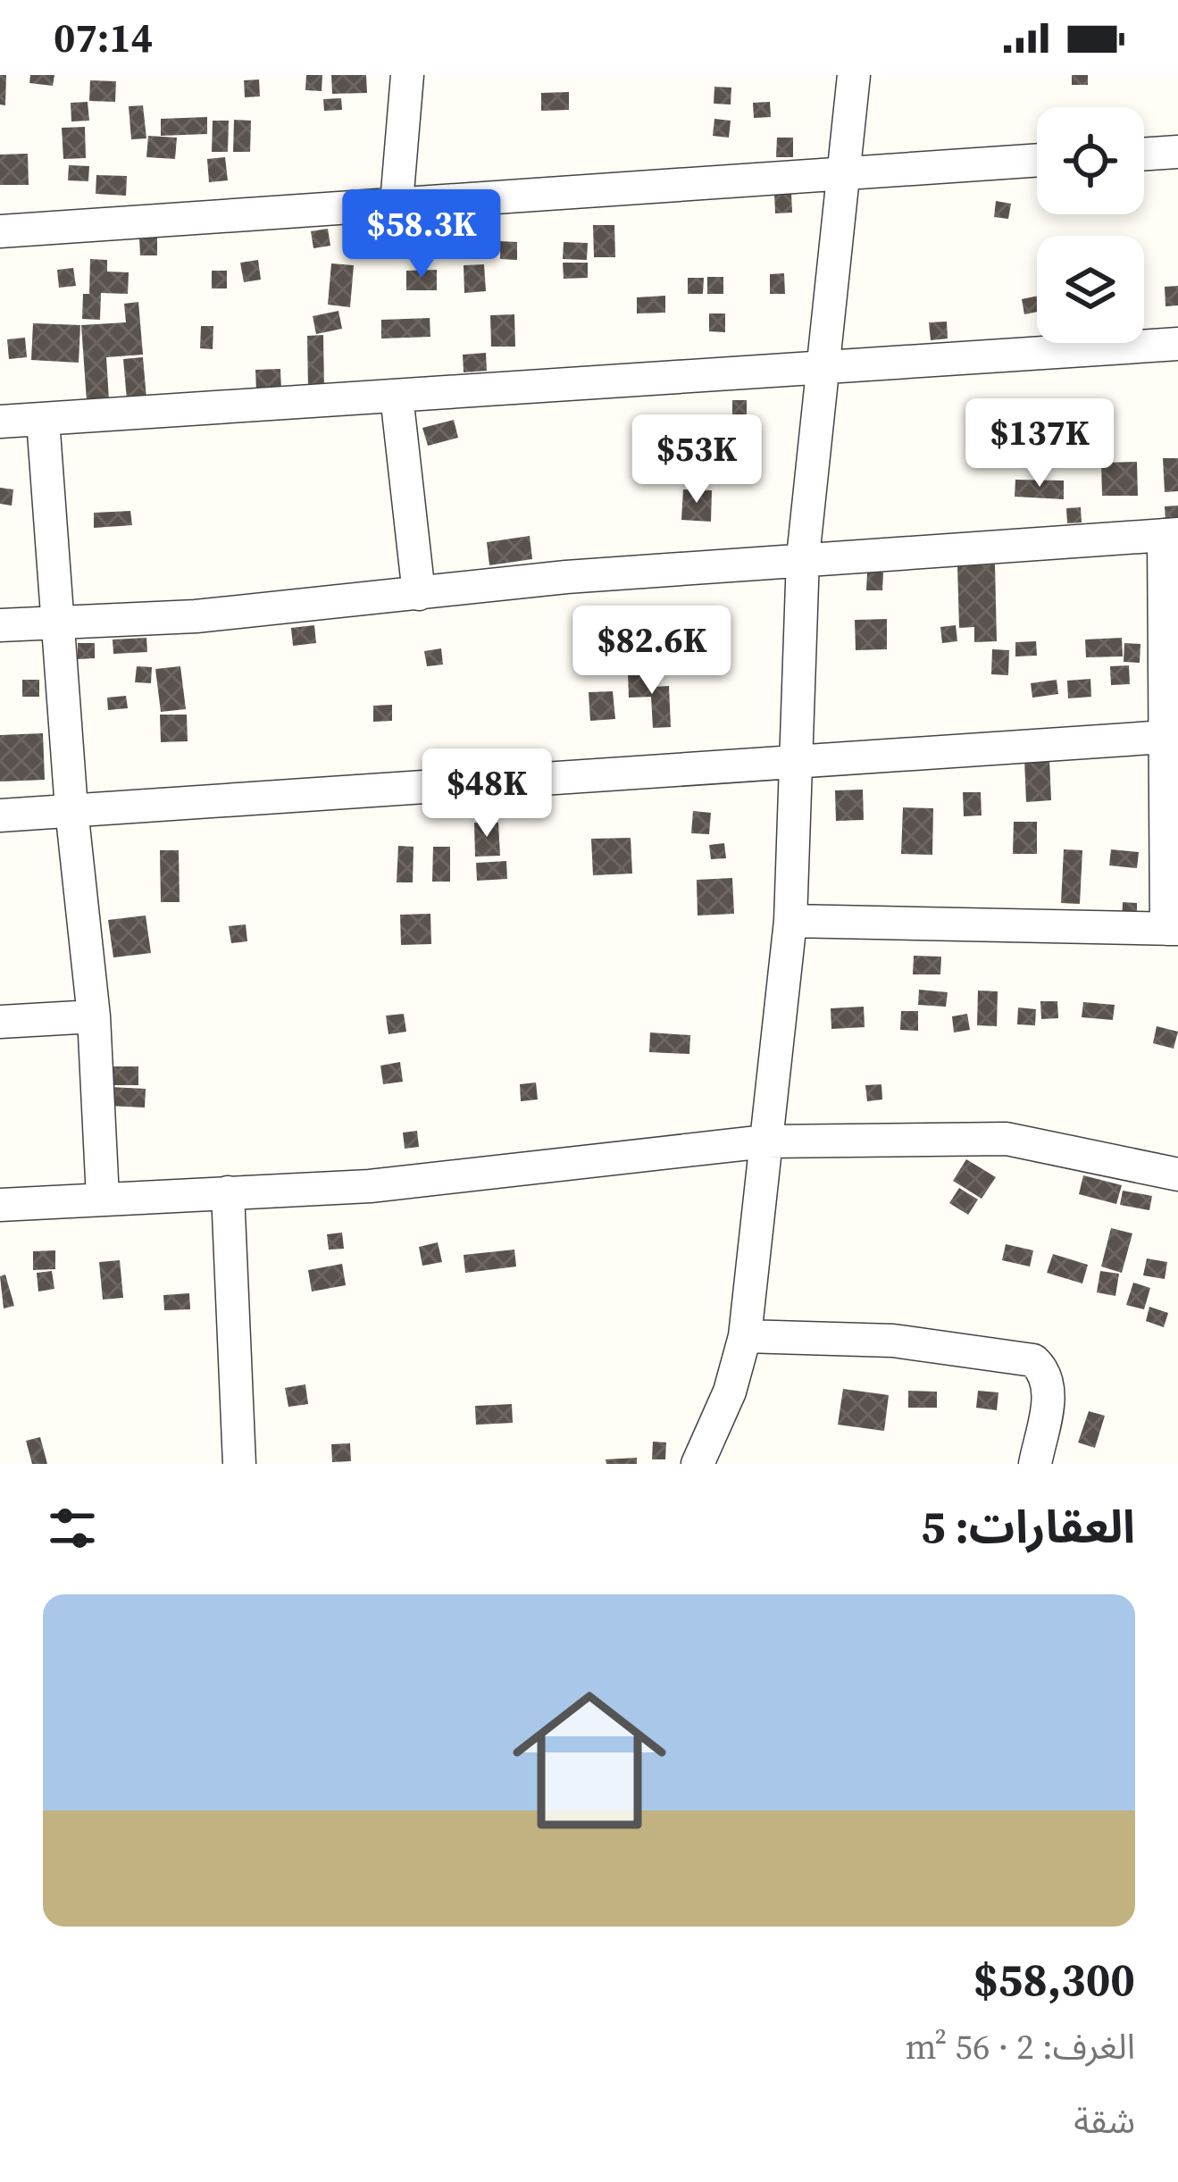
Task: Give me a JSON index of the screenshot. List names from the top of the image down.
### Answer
{
  "page": {
    "status": "07:14",
    "price": [
      "$58.3K",
      "$137K",
      "$53K",
      "$82.6K",
      "$48K"
    ],
    "heading": "العقارات: 5",
    "list": [
      {
        "name": "$58,300",
        "note": "الغرف: 2 · 56 m² · شقة"
      }
    ]
  }
}
